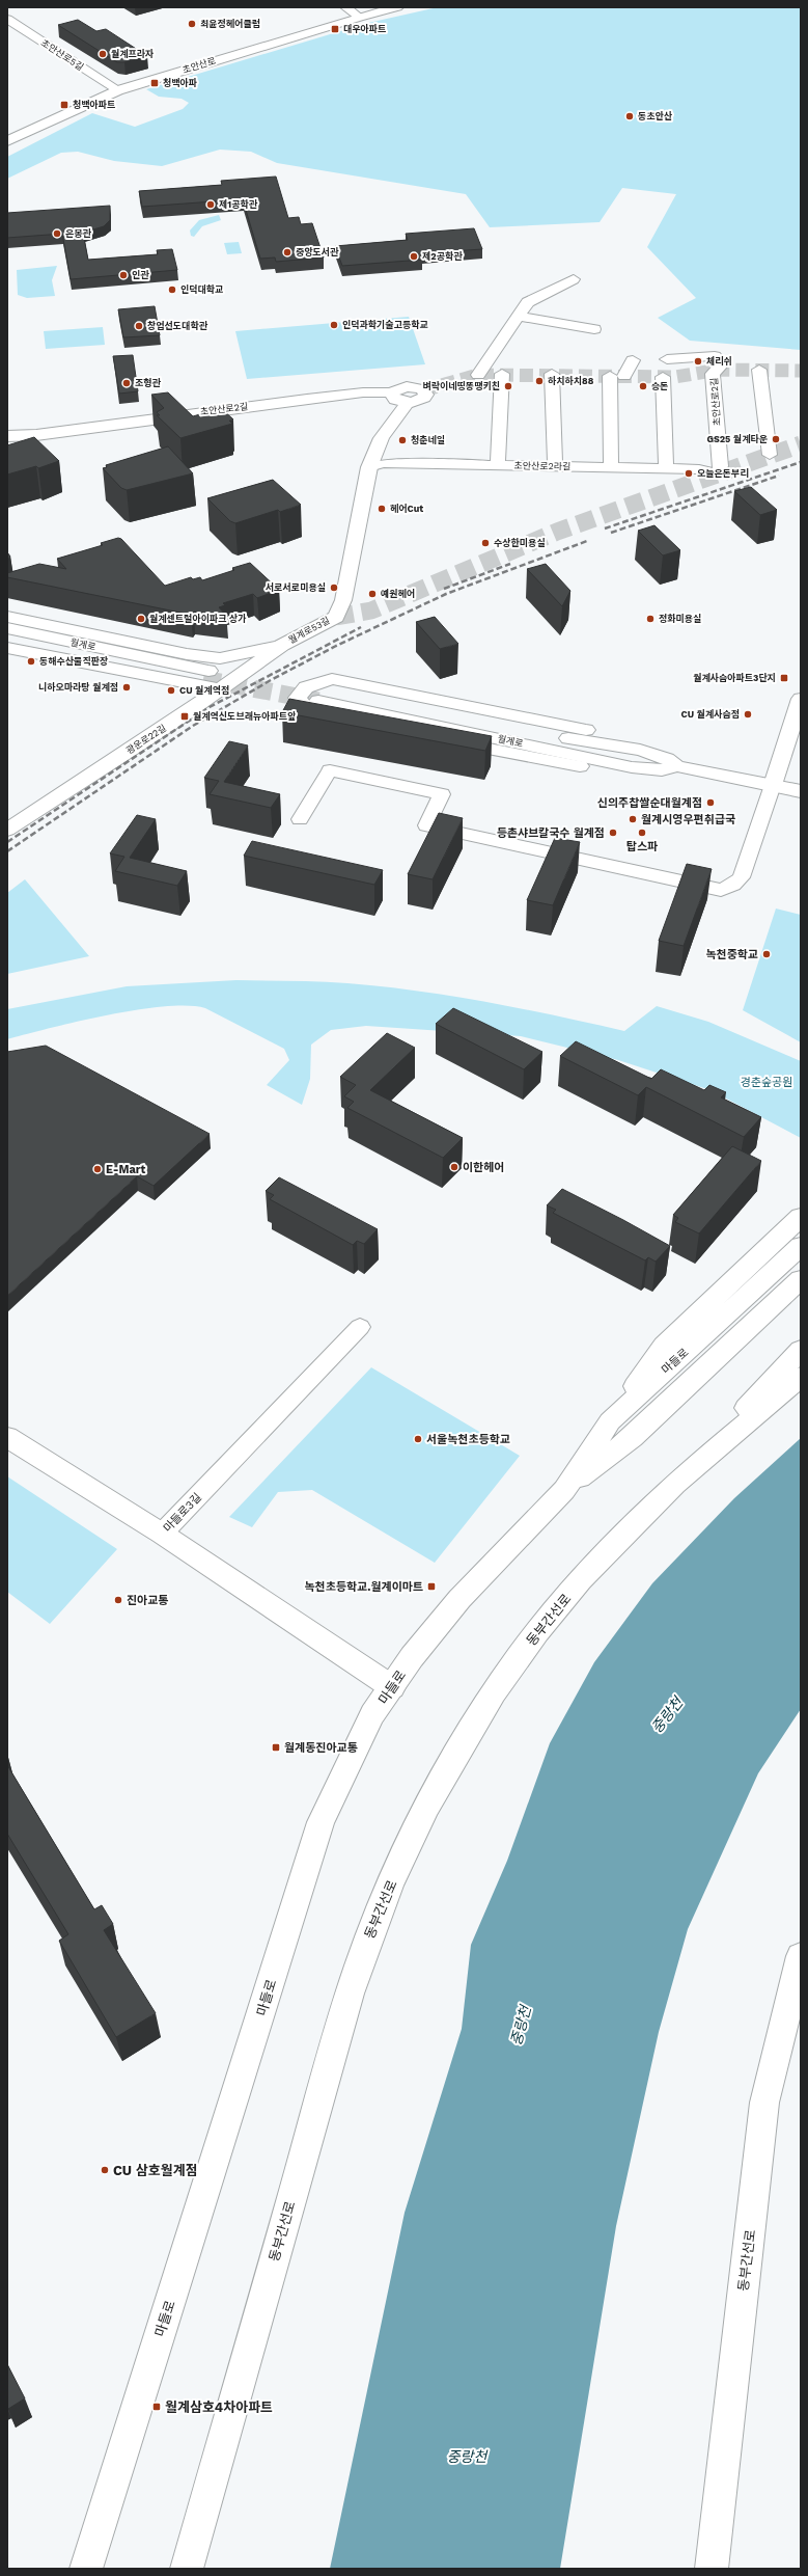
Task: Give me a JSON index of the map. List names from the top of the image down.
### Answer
{
  "streets": {
    "main road": [
      "초안산로",
      "초안산로2길",
      "월계로53길",
      "월계로",
      "광운로22길",
      "마들로",
      "마들로3길",
      "동부간선로"
    ],
    "street": ["초안산로5길", "초안산로2라길"]
  },
  "crossings": [
    ["초안산로5길", "초안산로"],
    ["초안산로2길", "초안산로2라길"],
    ["초안산로2라길", "월계로53길"],
    ["월계로53길", "광운로22길"],
    ["마들로", "마들로3길"]
  ],
  "water": ["중랑천"],
  "parks": ["경춘숲공원"],
  "places": {
    "other": [
      "최윤정헤어클럽",
      "월계프라자",
      "동초안산",
      "제1공학관",
      "은봉관",
      "중앙도서관",
      "제2공학관",
      "인관",
      "인덕대학교",
      "인덕과학기술고등학교",
      "창업선도대학관",
      "체리쉬",
      "하치하치88",
      "조형관",
      "벼락이네띵똥땡키친",
      "승돈",
      "GS25 월계타운",
      "청춘네일",
      "오늘은돈부리",
      "헤어Cut",
      "수상한미용실",
      "서로서로미용실",
      "예원헤어",
      "월계센트럴아이파크 상가",
      "정화미용실",
      "동해수산물직판장",
      "니하오마라탕 월계점",
      "CU 월계역점",
      "CU 월계사슴점",
      "신의주찹쌀순대월계점",
      "월계시영우편취급국",
      "등촌샤브칼국수 월계점",
      "탑스파",
      "녹천중학교",
      "이한헤어",
      "E-Mart",
      "서울녹천초등학교",
      "진아교통",
      "CU 삼호월계점"
    ],
    "transit": [
      "대우아파트",
      "청백아파",
      "청백아파트",
      "월계사슴아파트3단지",
      "월계역신도브래뉴아파트앞",
      "녹천초등학교.월계이마트",
      "월계동진아교통",
      "월계삼호4차아파트"
    ]
  }
}
